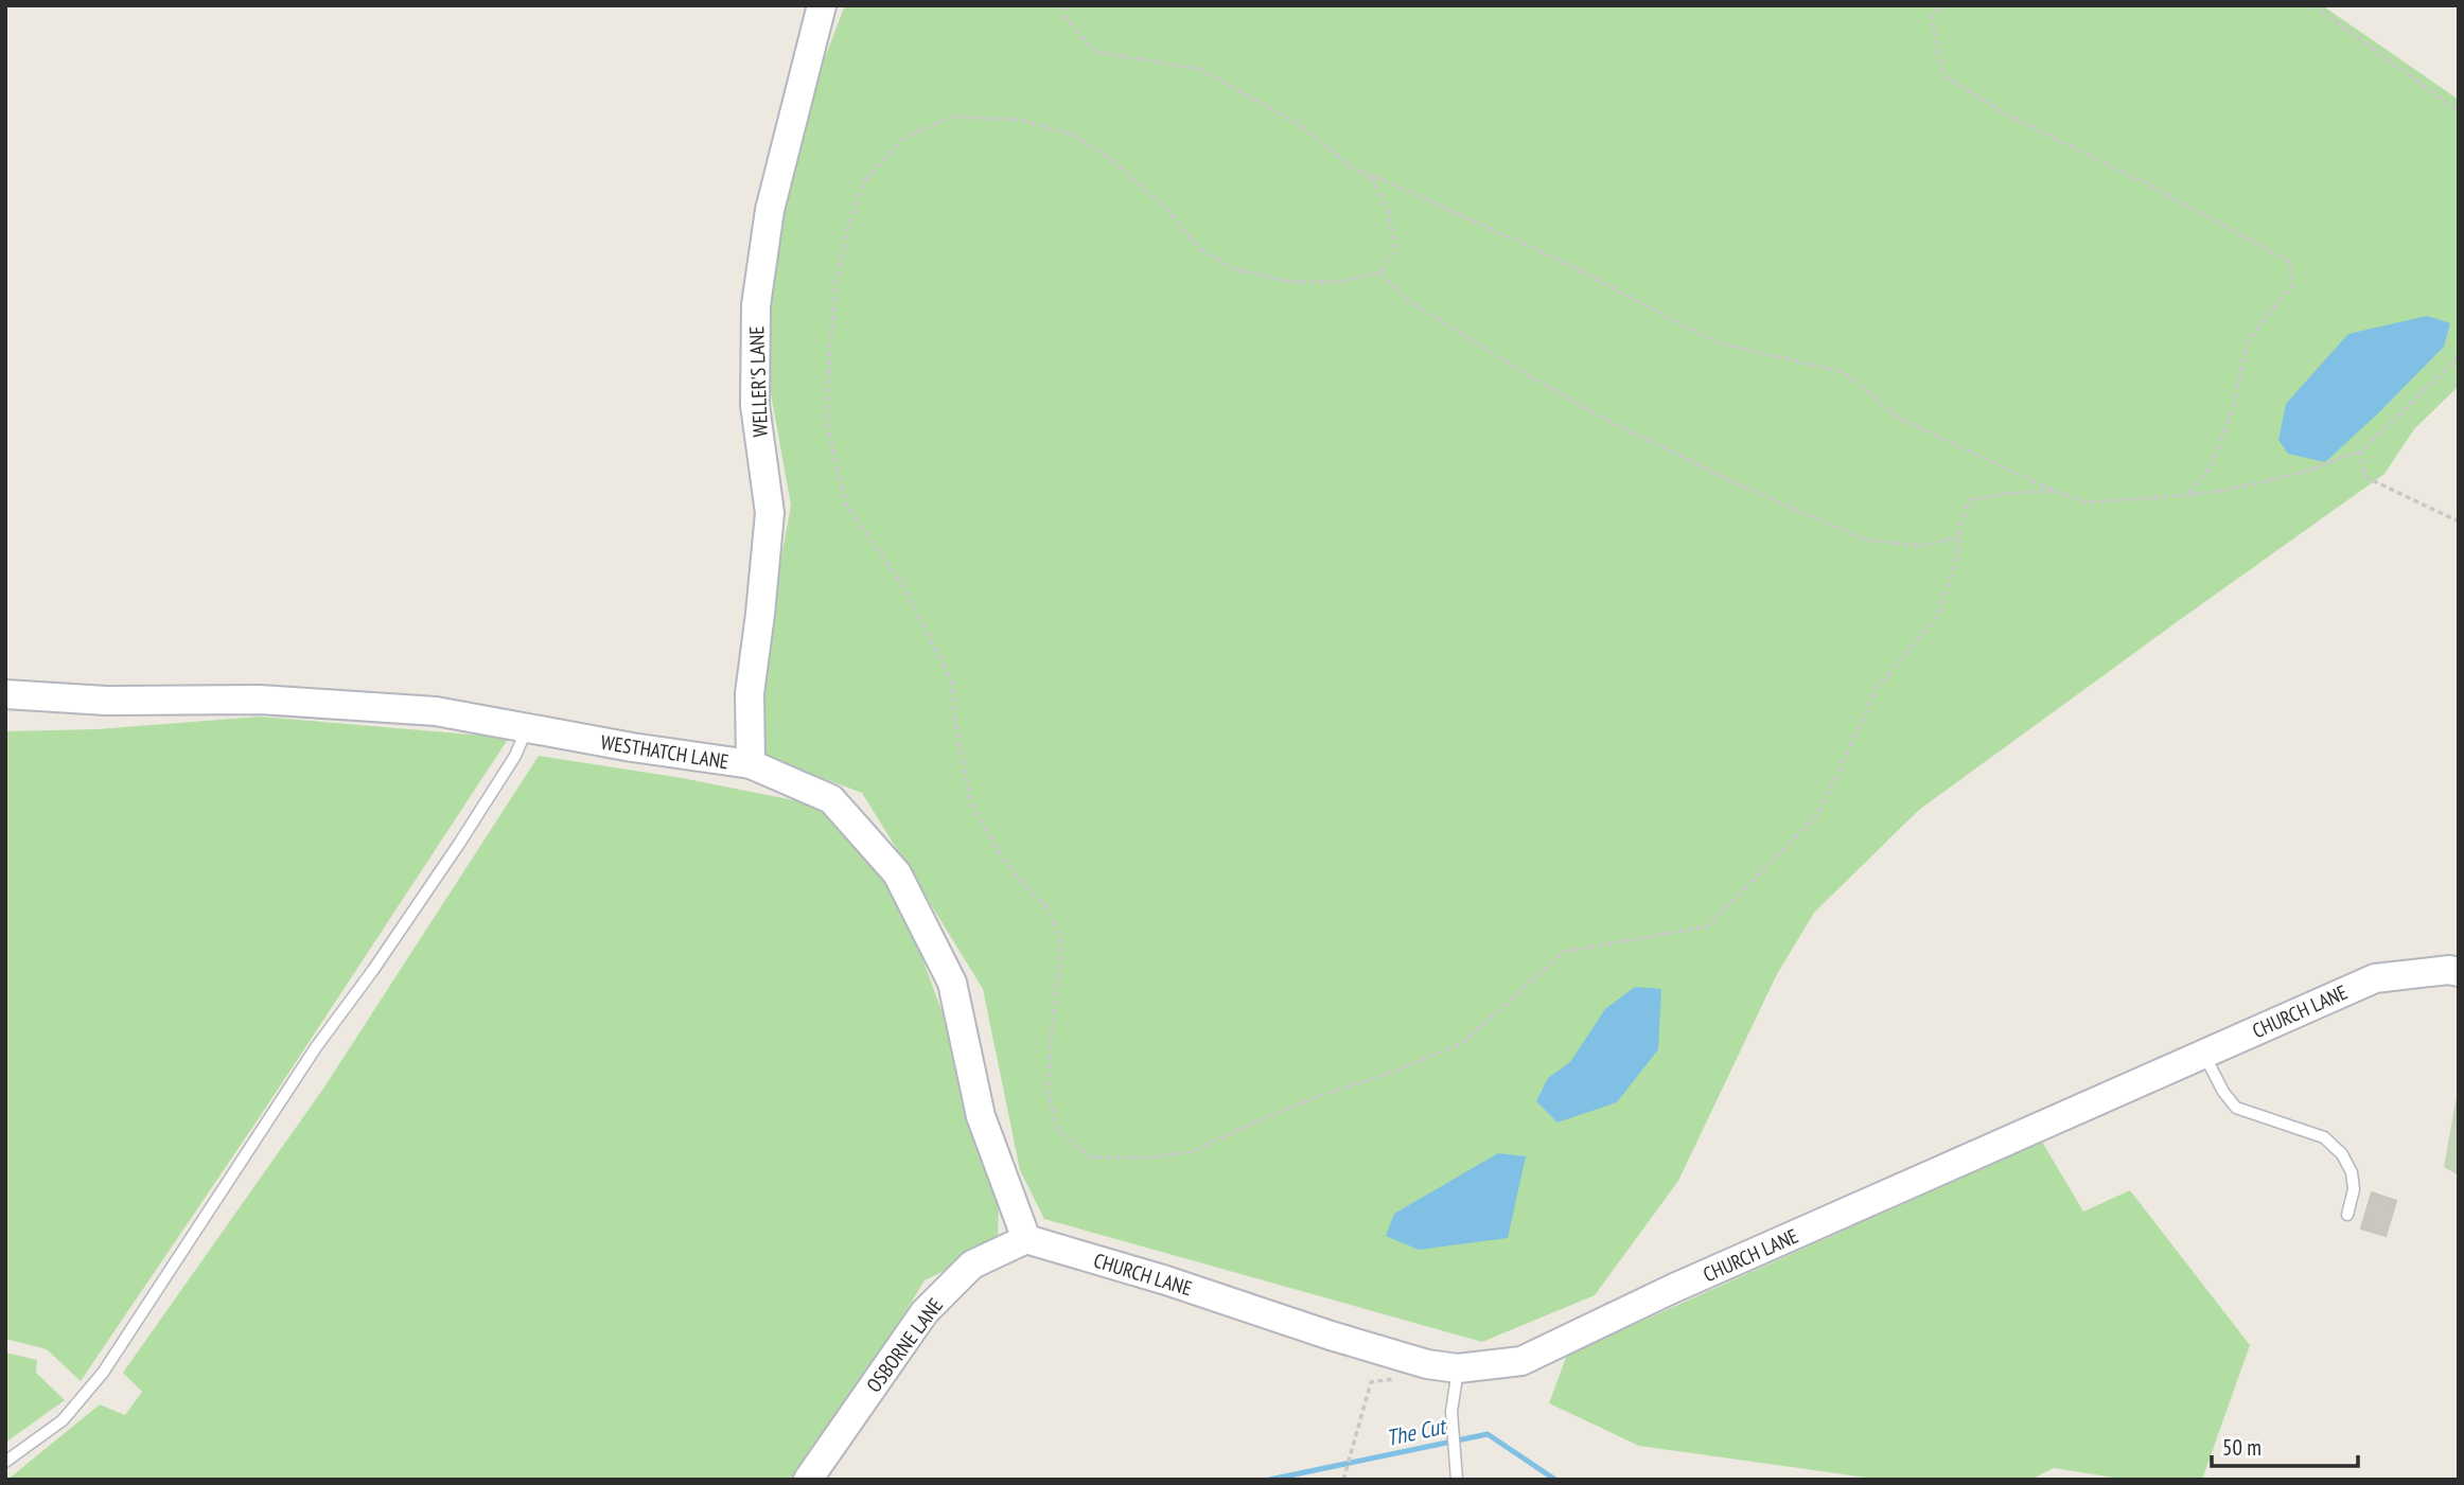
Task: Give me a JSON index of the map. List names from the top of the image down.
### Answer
{
  "streets": {
    "street": [
      "WELLER'S LANE",
      "WESTHATCH LANE",
      "CHURCH LANE",
      "OSBORNE LANE"
    ]
  },
  "crossings": [
    ["WELLER'S LANE", "WESTHATCH LANE"],
    ["WESTHATCH LANE", "CHURCH LANE"],
    ["WESTHATCH LANE", "OSBORNE LANE"],
    ["CHURCH LANE", "OSBORNE LANE"]
  ],
  "water": ["The Cut"],
  "scale_bar": "50 m"
}
